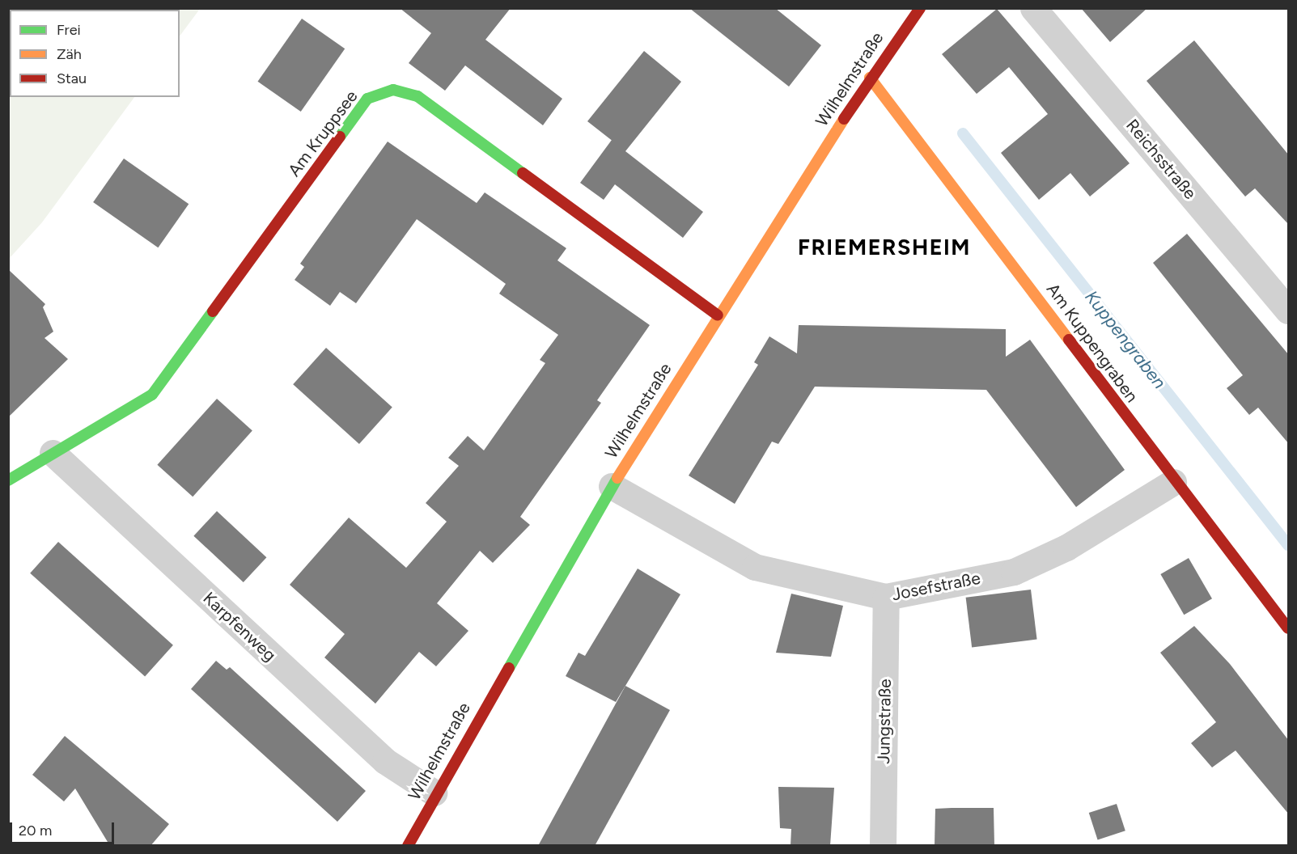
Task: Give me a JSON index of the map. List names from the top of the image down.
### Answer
{
  "streets": {
    "street": [
      "Wilhelmstraße",
      "Am Kruppsee",
      "Reichsstraße",
      "Am Kuppengraben",
      "Josefstraße",
      "Karpfenweg",
      "Jungstraße"
    ]
  },
  "crossings": [
    ["Wilhelmstraße", "Am Kruppsee"],
    ["Wilhelmstraße", "Am Kuppengraben"],
    ["Wilhelmstraße", "Josefstraße"],
    ["Wilhelmstraße", "Karpfenweg"],
    ["Am Kruppsee", "Karpfenweg"],
    ["Am Kuppengraben", "Josefstraße"],
    ["Josefstraße", "Jungstraße"]
  ],
  "districts": ["FRIEMERSHEIM"],
  "water": ["Kuppengraben"],
  "legend": ["Frei", "Zäh", "Stau"],
  "scale_bar": "20 m"
}
